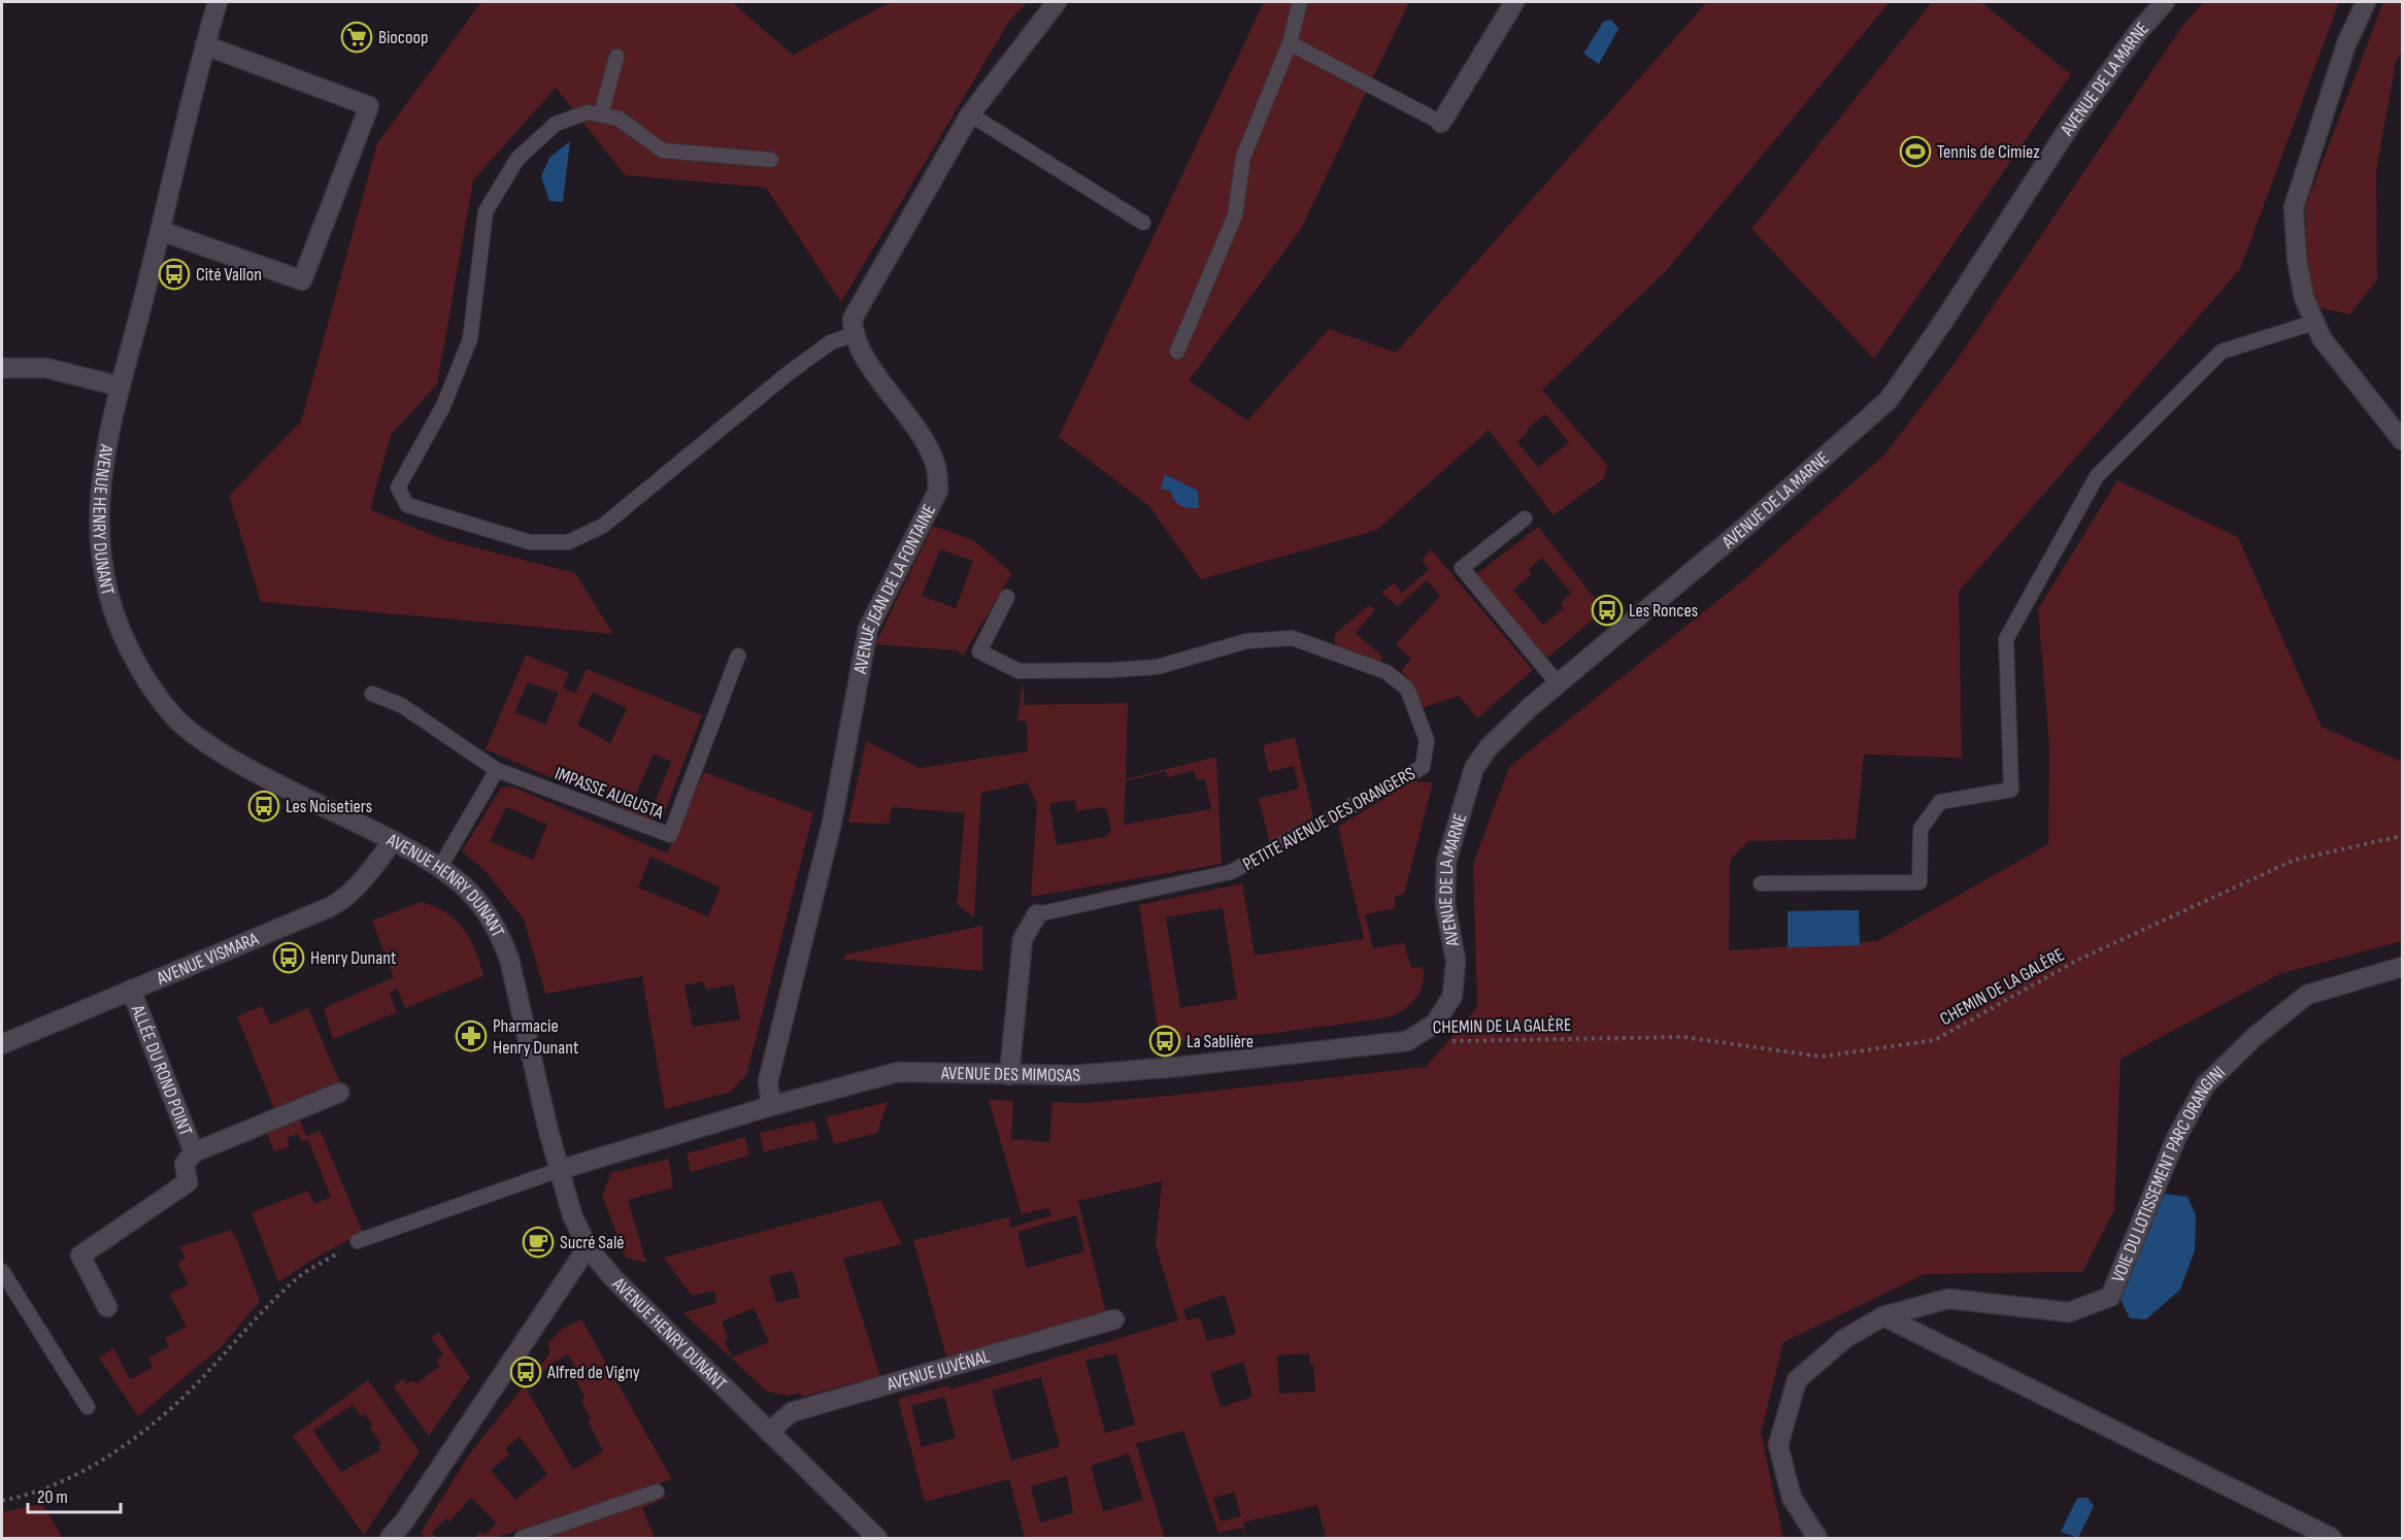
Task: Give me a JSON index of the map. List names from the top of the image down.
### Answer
{
  "streets": {
    "street": [
      "AVENUE DE LA MARNE",
      "AVENUE HENRY DUNANT",
      "AVENUE JEAN DE LA FONTAINE",
      "PETITE AVENUE DES ORANGERS",
      "AVENUE VISMARA",
      "ALLÉE DU ROND POINT",
      "AVENUE DES MIMOSAS",
      "VOIE DU LOTISSEMENT PARC ORANGINI",
      "AVENUE JUVÉNAL"
    ],
    "lane": ["IMPASSE AUGUSTA"],
    "path": ["CHEMIN DE LA GALÈRE"]
  },
  "crossings": [
    ["AVENUE DE LA MARNE", "AVENUE DES MIMOSAS"],
    ["AVENUE HENRY DUNANT", "AVENUE VISMARA"],
    ["AVENUE HENRY DUNANT", "AVENUE DES MIMOSAS"],
    ["AVENUE HENRY DUNANT", "AVENUE JUVÉNAL"],
    ["AVENUE JEAN DE LA FONTAINE", "AVENUE DES MIMOSAS"],
    ["PETITE AVENUE DES ORANGERS", "AVENUE DES MIMOSAS"],
    ["AVENUE VISMARA", "ALLÉE DU ROND POINT"],
    ["CHEMIN DE LA GALÈRE", "AVENUE DES MIMOSAS"]
  ],
  "places": {
    "supermarket": ["Biocoop"],
    "sports": ["Tennis de Cimiez"],
    "bus stop": [
      "Cité Vallon",
      "Les Ronces",
      "Les Noisetiers",
      "Henry Dunant",
      "La Sablière",
      "Alfred de Vigny"
    ],
    "pharmacy": ["Pharmacie Henry Dunant"],
    "cafe": ["Sucré Salé"]
  },
  "scale_bar": "20 m"
}
